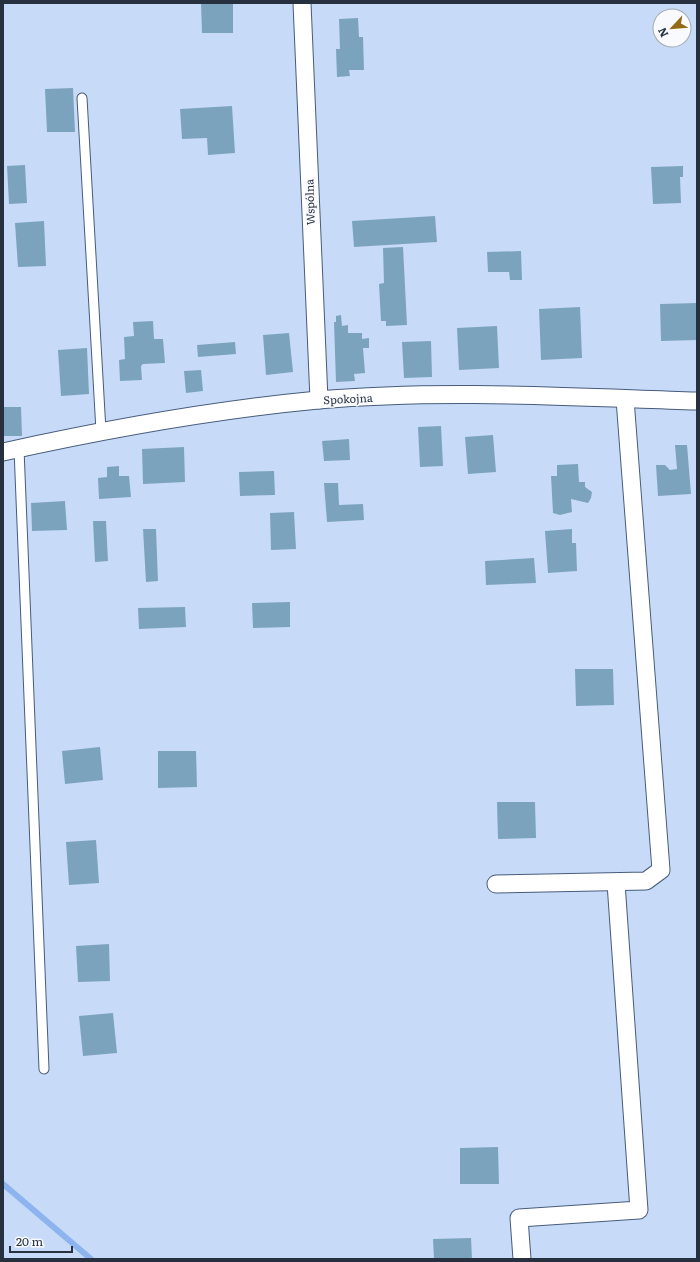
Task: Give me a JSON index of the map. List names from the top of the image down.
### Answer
{
  "streets": {
    "street": ["Wspólna", "Spokojna"]
  },
  "crossings": [
    ["Wspólna", "Spokojna"]
  ],
  "scale_bar": "20 m",
  "north": "bottom left"
}
